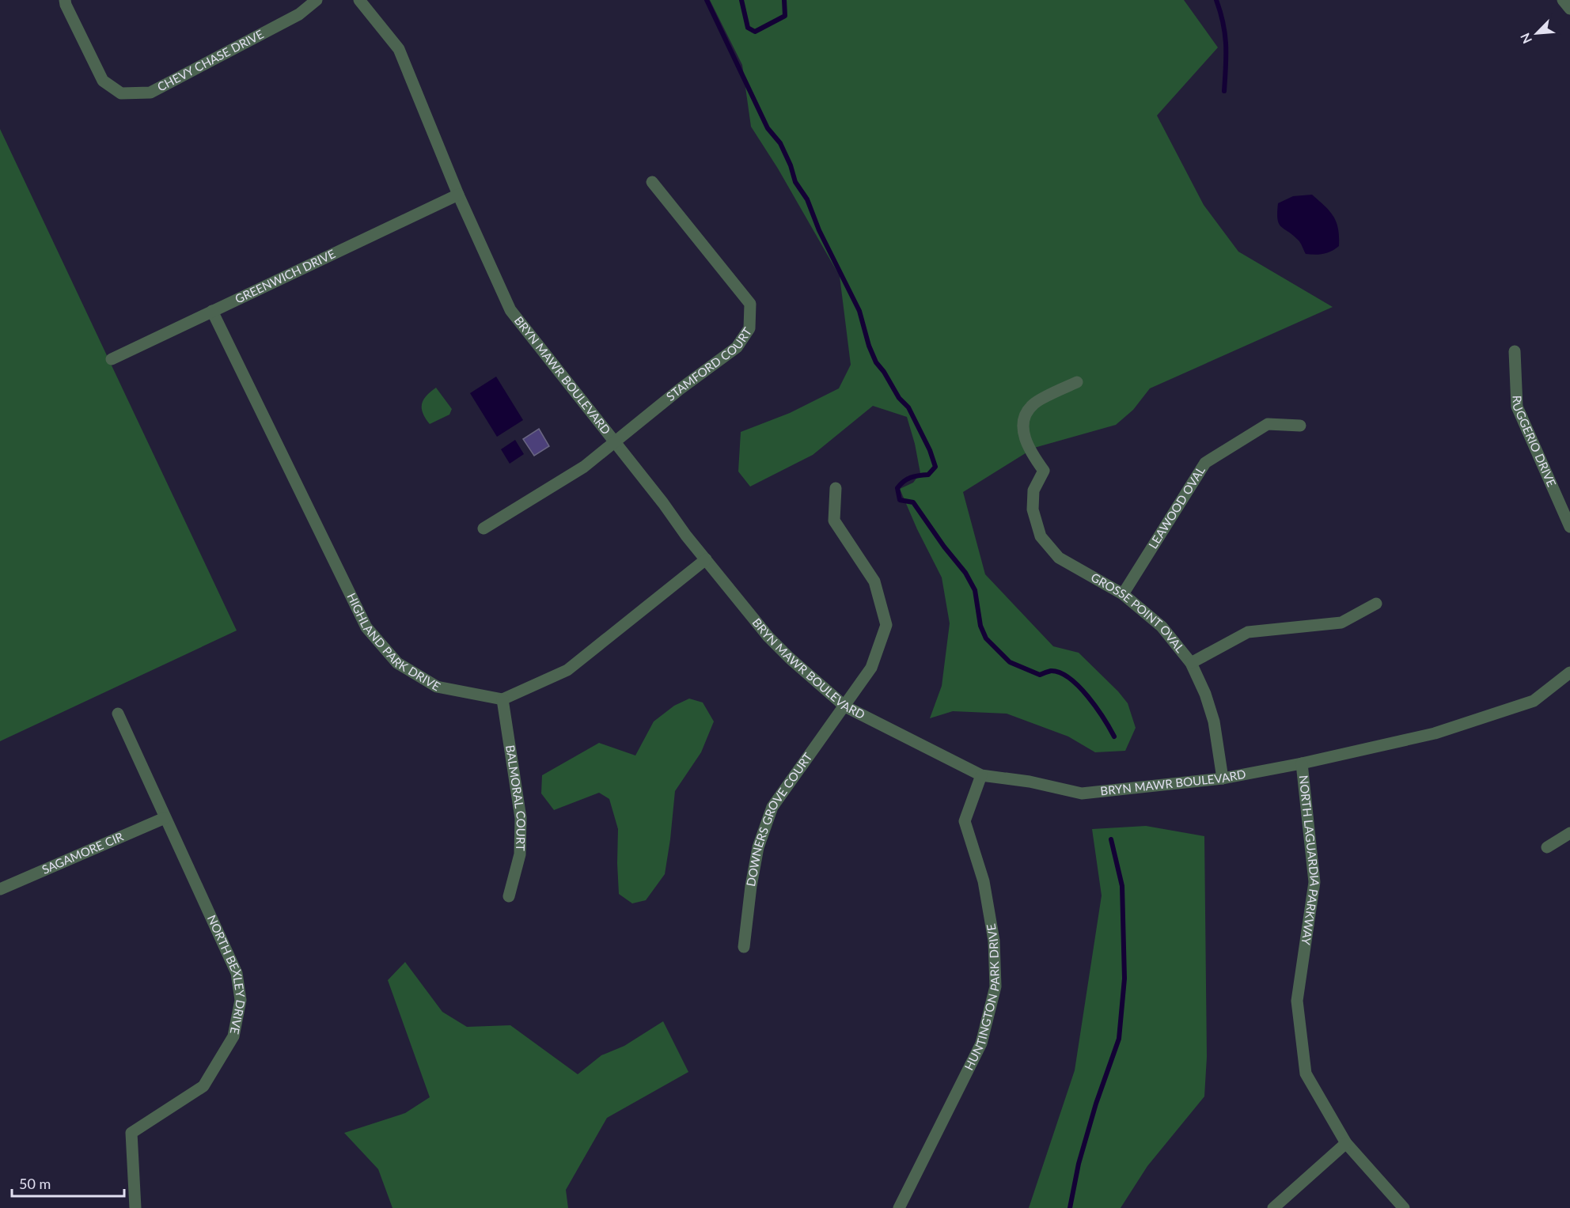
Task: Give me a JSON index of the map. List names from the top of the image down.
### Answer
{
  "streets": {
    "street": [
      "CHEVY CHASE DRIVE",
      "GREENWICH DRIVE",
      "STAMFORD COURT",
      "BRYN MAWR BOULEVARD",
      "RUGGERIO DRIVE",
      "LEAWOOD OVAL",
      "GROSSE POINT OVAL",
      "HIGHLAND PARK DRIVE",
      "BALMORAL COURT",
      "DOWNERS GROVE COURT",
      "SAGAMORE CIR",
      "NORTH LAGUARDIA PARKWAY",
      "NORTH BEXLEY DRIVE",
      "HUNTINGTON PARK DRIVE"
    ]
  },
  "crossings": [
    ["GREENWICH DRIVE", "BRYN MAWR BOULEVARD"],
    ["GREENWICH DRIVE", "HIGHLAND PARK DRIVE"],
    ["STAMFORD COURT", "BRYN MAWR BOULEVARD"],
    ["BRYN MAWR BOULEVARD", "GROSSE POINT OVAL"],
    ["BRYN MAWR BOULEVARD", "DOWNERS GROVE COURT"],
    ["BRYN MAWR BOULEVARD", "NORTH LAGUARDIA PARKWAY"],
    ["BRYN MAWR BOULEVARD", "HUNTINGTON PARK DRIVE"],
    ["LEAWOOD OVAL", "GROSSE POINT OVAL"],
    ["HIGHLAND PARK DRIVE", "BALMORAL COURT"],
    ["SAGAMORE CIR", "NORTH BEXLEY DRIVE"]
  ],
  "scale_bar": "50 m",
  "north": "bottom left"
}
